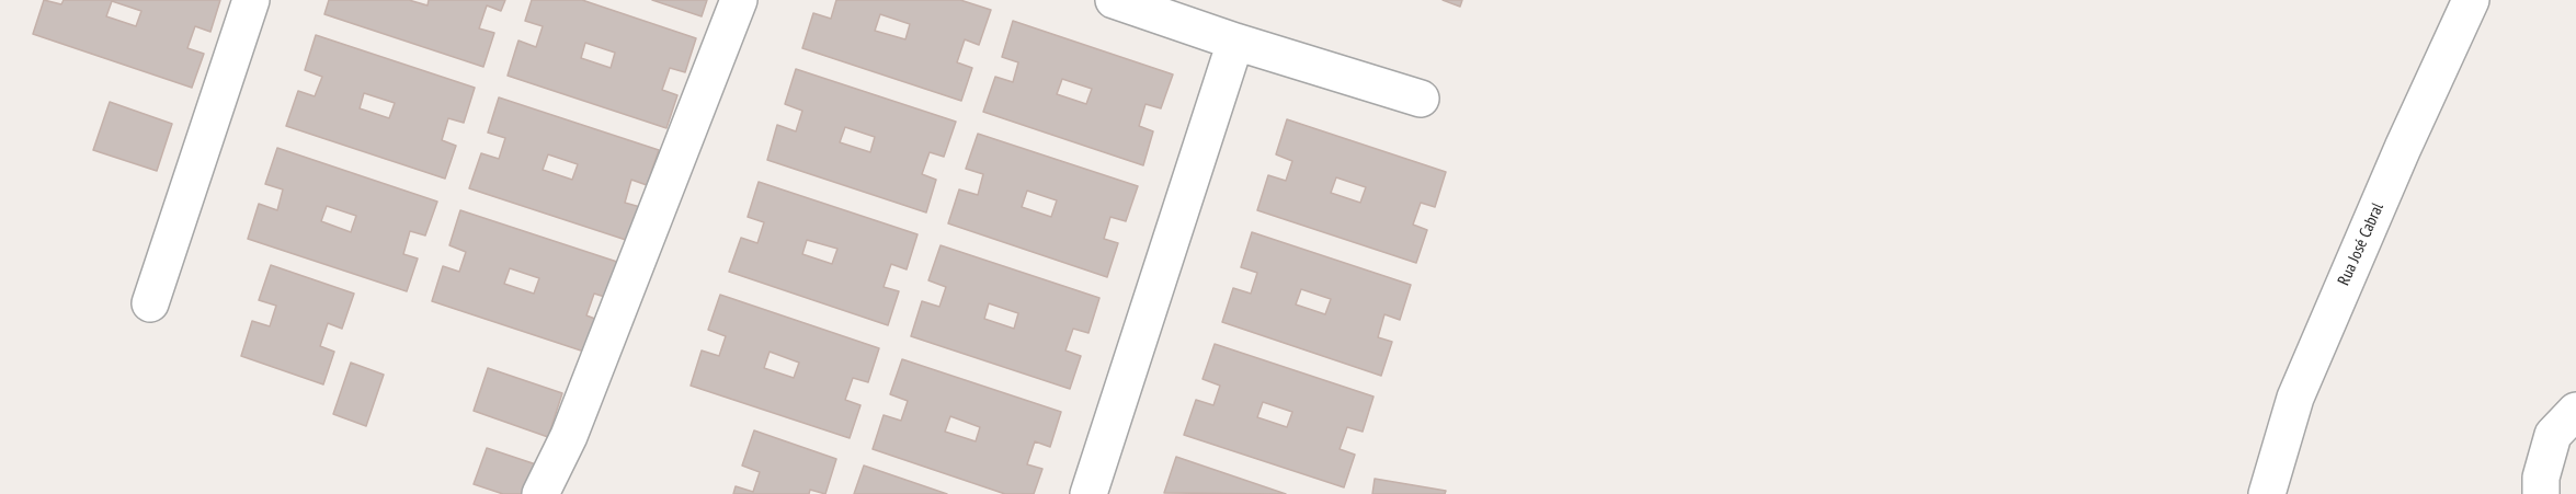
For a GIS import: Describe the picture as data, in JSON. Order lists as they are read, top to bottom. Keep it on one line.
{"streets":{"street":["Rua José Cabral"]}}
